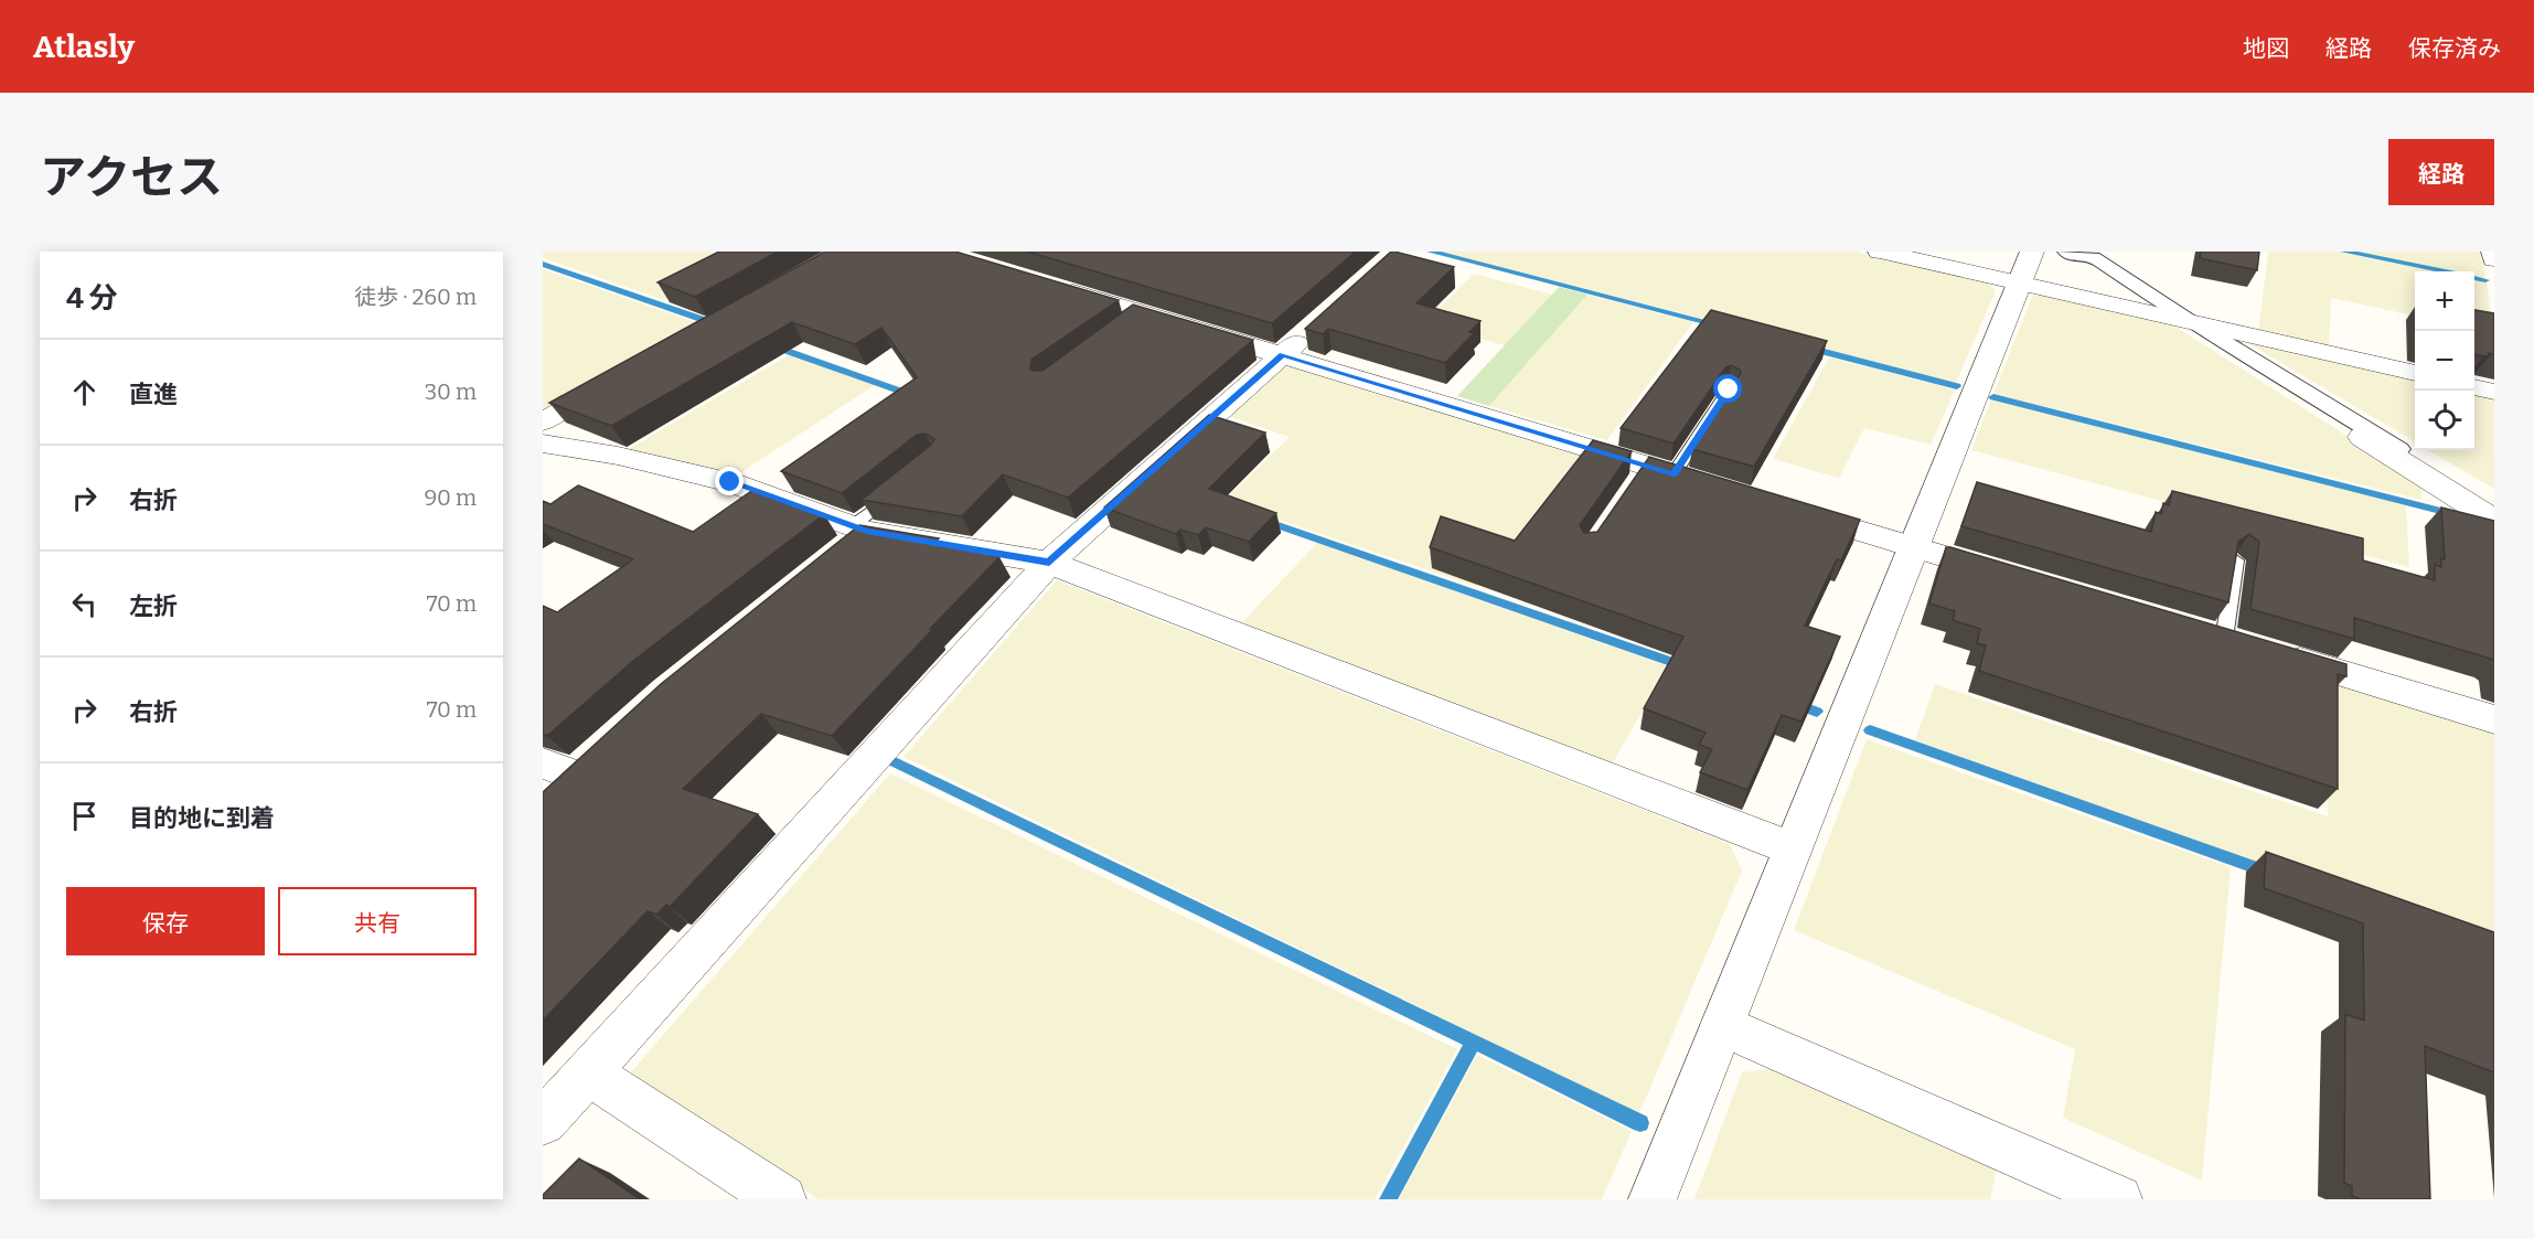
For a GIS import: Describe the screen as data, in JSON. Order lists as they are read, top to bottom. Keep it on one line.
{"page":{"header":"Atlasly","nav":["地図","経路","保存済み"],"title":"アクセス","buttons":["経路",["保存","共有"]],"heading":["4 分","徒歩 · 260 m"],"map_buttons":["+","−"],"list":[["直進","30 m"],["右折","90 m"],["左折","70 m"],["右折","70 m"],"目的地に到着"]}}
